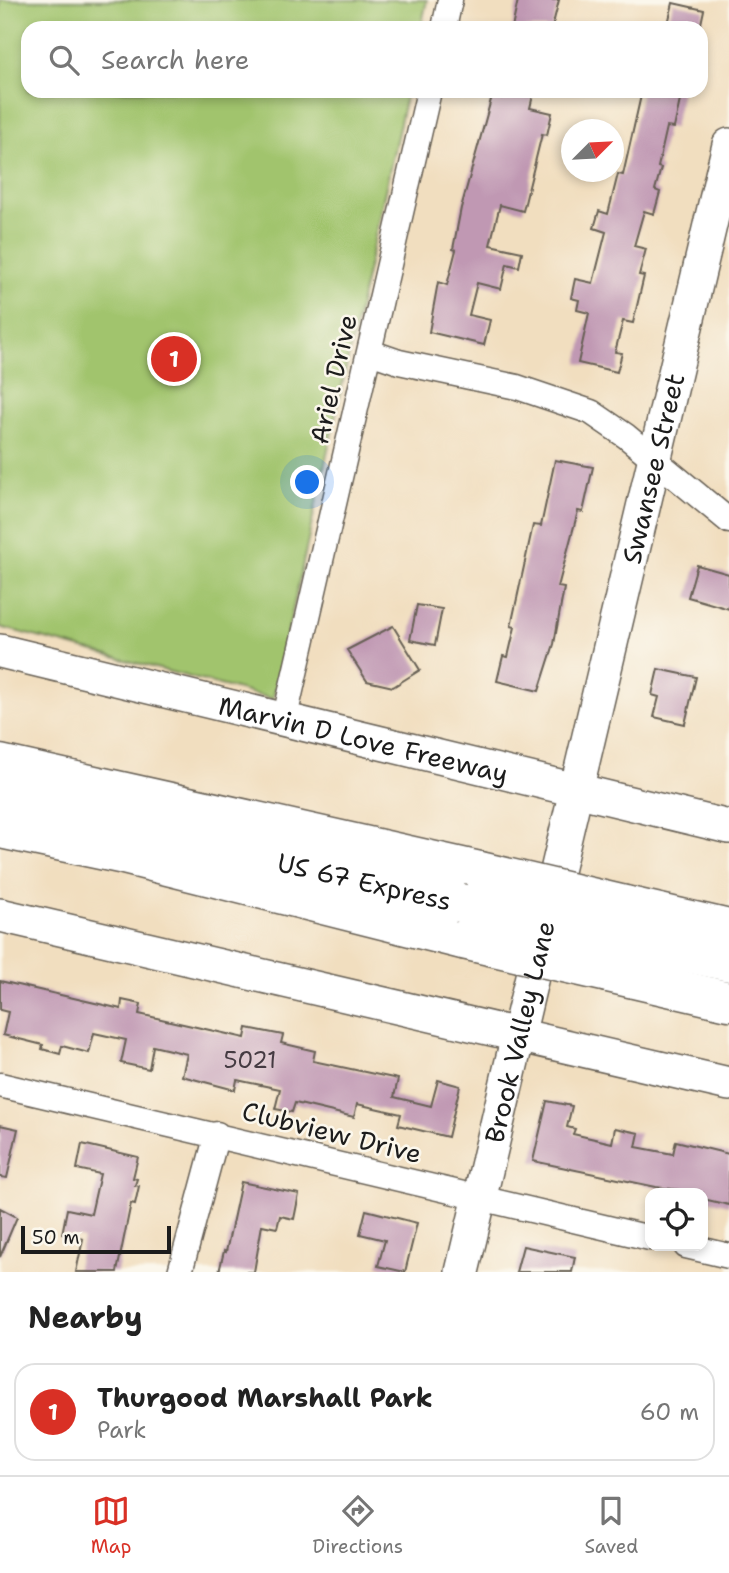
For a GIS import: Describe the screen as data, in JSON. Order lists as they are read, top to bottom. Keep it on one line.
{"streets":{"highway":["US 67 Express"],"main road":["Swansee Street","Marvin D Love Freeway","Brook Valley Lane"],"street":["Ariel Drive","Clubview Drive"]},"crossings":[["Ariel Drive","Marvin D Love Freeway"],["Swansee Street","Marvin D Love Freeway"],["Swansee Street","Brook Valley Lane"],["Marvin D Love Freeway","Brook Valley Lane"],["Brook Valley Lane","Clubview Drive"]],"house_numbers":["5021"],"scale_bar":"50 m","north":"top right","page":{"search":"Search here","pins":"1","scale":"50 m","heading":"Nearby","list":[{"mark":"1","name":"Thurgood Marshall Park","note":"Park","value":"60 m"}],"nav":["Map","Directions","Saved"]}}
